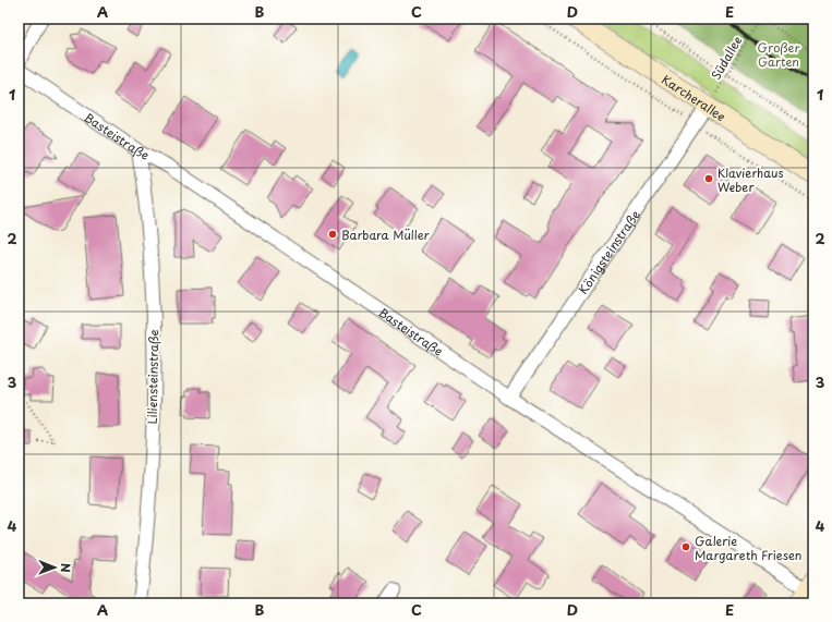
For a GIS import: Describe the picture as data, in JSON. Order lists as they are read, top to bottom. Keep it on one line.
{"streets":{"main road":["Karcherallee"],"street":["Basteistraße","Königsteinstraße","Liliensteinstraße"],"path":["Südallee"]},"crossings":[["Südallee","Karcherallee"],["Südallee","Königsteinstraße"],["Karcherallee","Königsteinstraße"],["Basteistraße","Königsteinstraße"],["Basteistraße","Liliensteinstraße"]],"parks":["Großer Garten"],"places":["Klavierhaus Weber","Barbara Müller","Galerie Margareth Friesen"],"north":"right","grid":{"columns":["A","B","C","D","E"],"rows":["1","2","3","4"]}}
